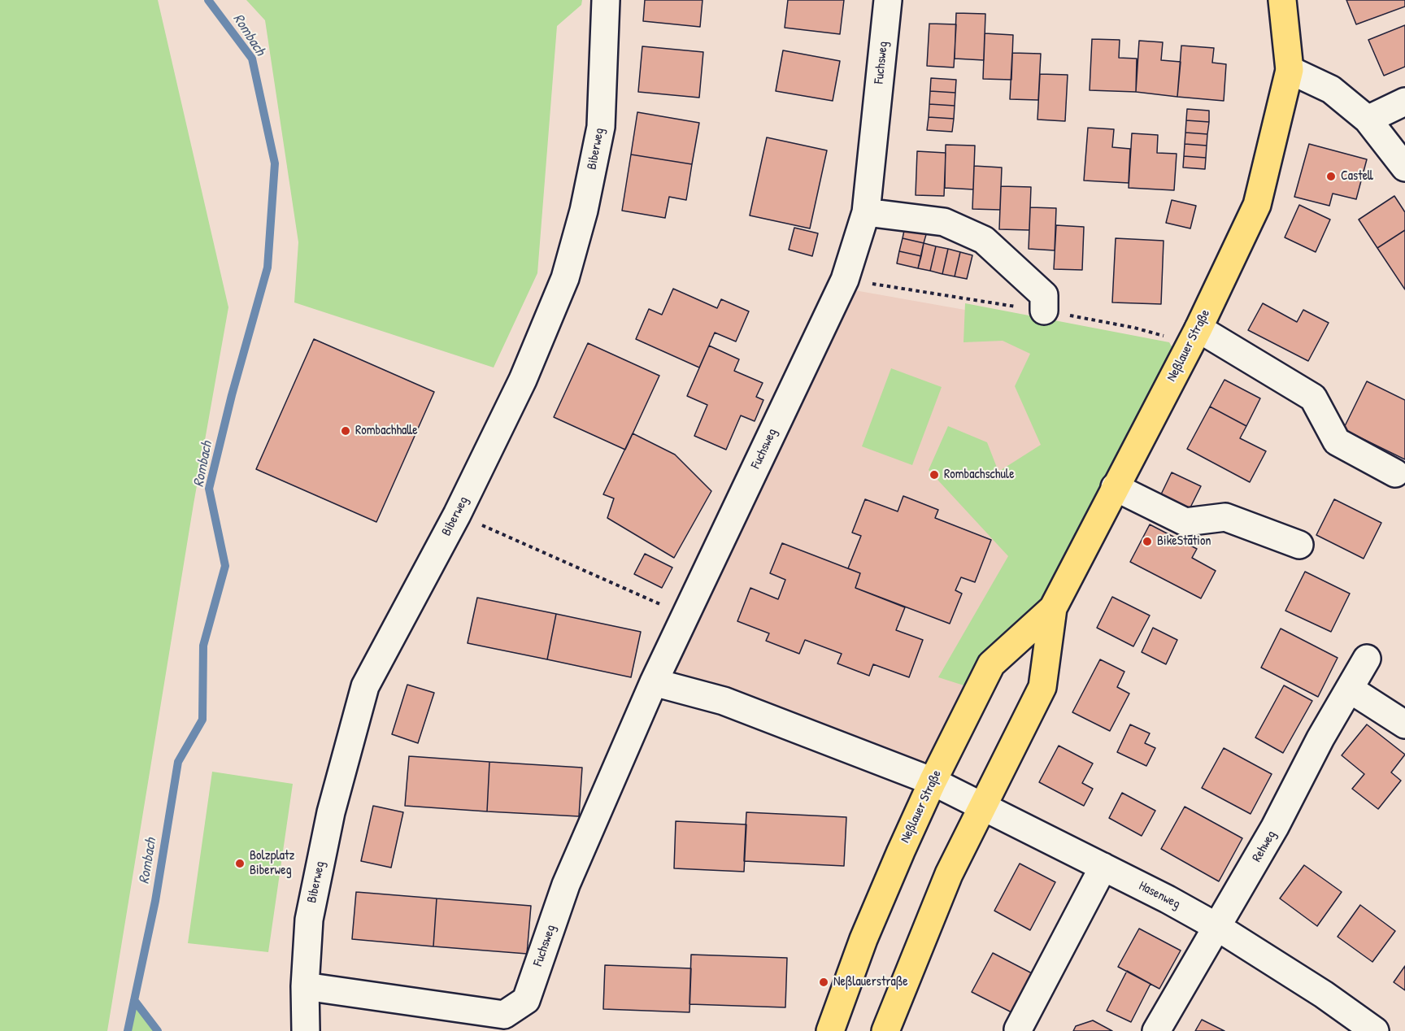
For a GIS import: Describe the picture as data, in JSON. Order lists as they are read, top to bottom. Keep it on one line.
{"streets":{"main road":["Neßlauer Straße"],"street":["Fuchsweg","Biberweg","Rehweg","Hasenweg"]},"crossings":[["Fuchsweg","Biberweg"],["Neßlauer Straße","Hasenweg"],["Rehweg","Hasenweg"]],"water":["Rombach"],"places":["Castell","Rombachhalle","Rombachschule","BikeStation","Bolzplatz Biberweg","Neßlauerstraße"]}
